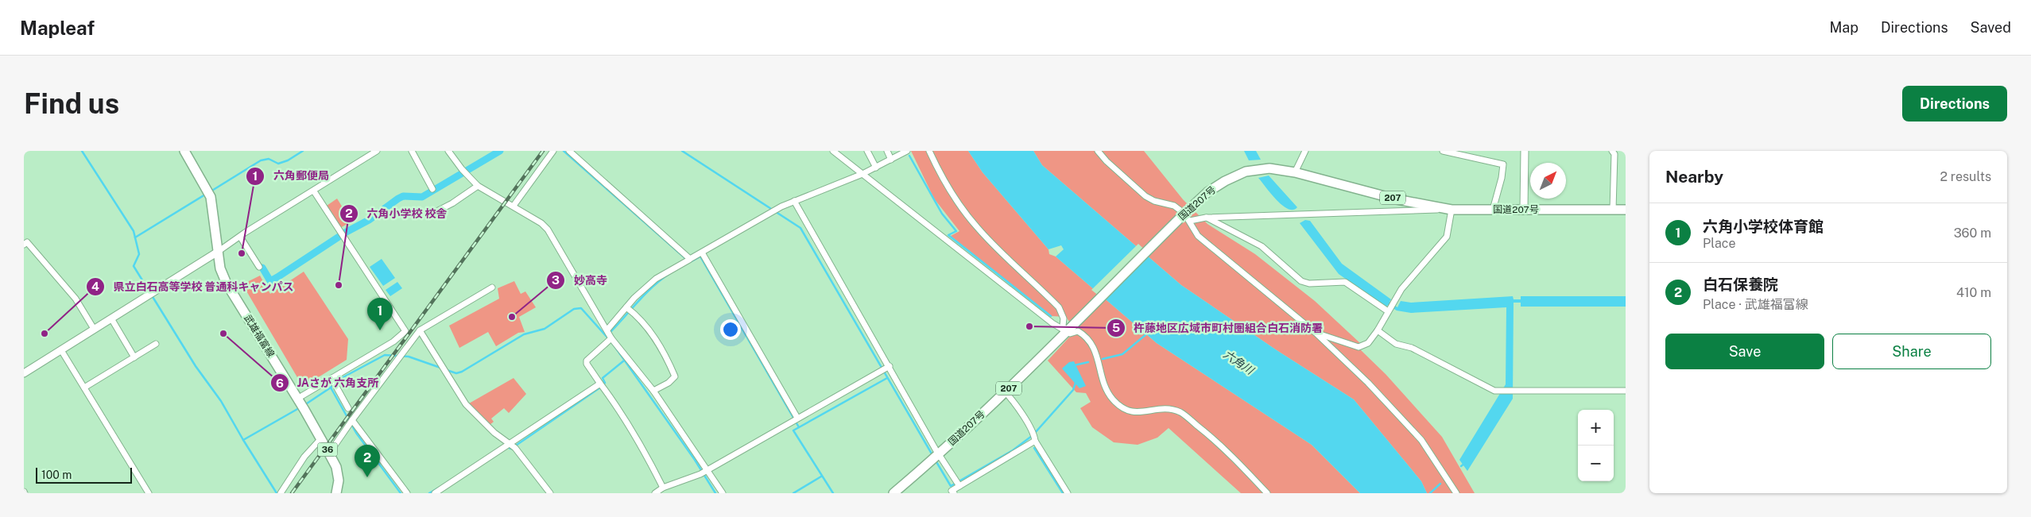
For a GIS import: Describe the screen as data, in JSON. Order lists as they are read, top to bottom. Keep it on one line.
{"streets":{"main road":["207","国道207号","武雄福富線","36"]},"water":["六角川"],"places":["六角郵便局","六角小学校 校舎","妙高寺","杵藤地区広域市町村圏組合白石消防署","県立白石高等学校 普通科キャンパス","JAさが 六角支所"],"scale_bar":"100 m","north":"top right","page":{"header":"Mapleaf","nav":["Map","Directions","Saved"],"buttons":["Directions",["Save","Share"]],"title":"Find us","heading":["Nearby","2 results"],"list":[{"mark":"1","name":"六角小学校体育館","note":"Place","value":"360 m"},{"mark":"2","name":"白石保養院","note":"Place · 武雄福富線","value":"410 m"}],"pins":["1","2"],"map_buttons":["+","−"],"scale":"100 m"}}
